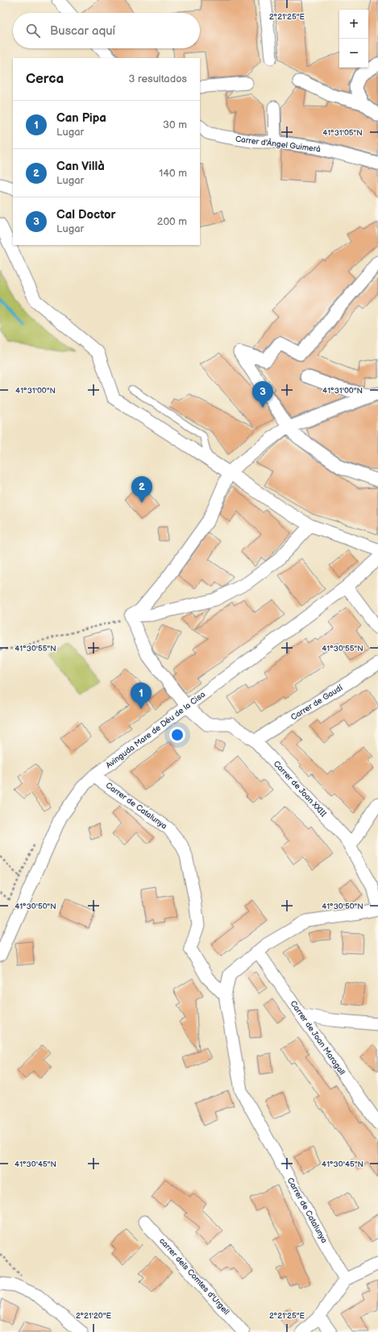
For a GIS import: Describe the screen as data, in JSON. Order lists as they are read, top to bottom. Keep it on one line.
{"streets":{"street":["Carrer d'Àngel Guimerà","Carrer de Gaudí","Avinguda Mare de Déu de la Cisa","Carrer de Joan XXIII","Carrer de Catalunya","Carrer de Joan Maragall","carrer dels Comtes d'Urgell"]},"crossings":[["Carrer de Gaudí","Carrer de Joan XXIII"],["Avinguda Mare de Déu de la Cisa","Carrer de Joan XXIII"],["Avinguda Mare de Déu de la Cisa","Carrer de Catalunya"],["Carrer de Catalunya","Carrer de Joan Maragall"]],"page":{"map_buttons":["+","−"],"search":"Buscar aquí","heading":["Cerca","3 resultados"],"list":[{"mark":"1","name":"Can Pipa","note":"Lugar","value":"30 m"},{"mark":"2","name":"Can Villà","note":"Lugar","value":"140 m"},{"mark":"3","name":"Cal Doctor","note":"Lugar","value":"200 m"}],"pins":["3","2","1"]},"coordinates":["2°21'25\"E","41°31'05\"N","41°31'00\"N","41°30'55\"N","41°30'50\"N","41°30'45\"N","2°21'20\"E"]}
